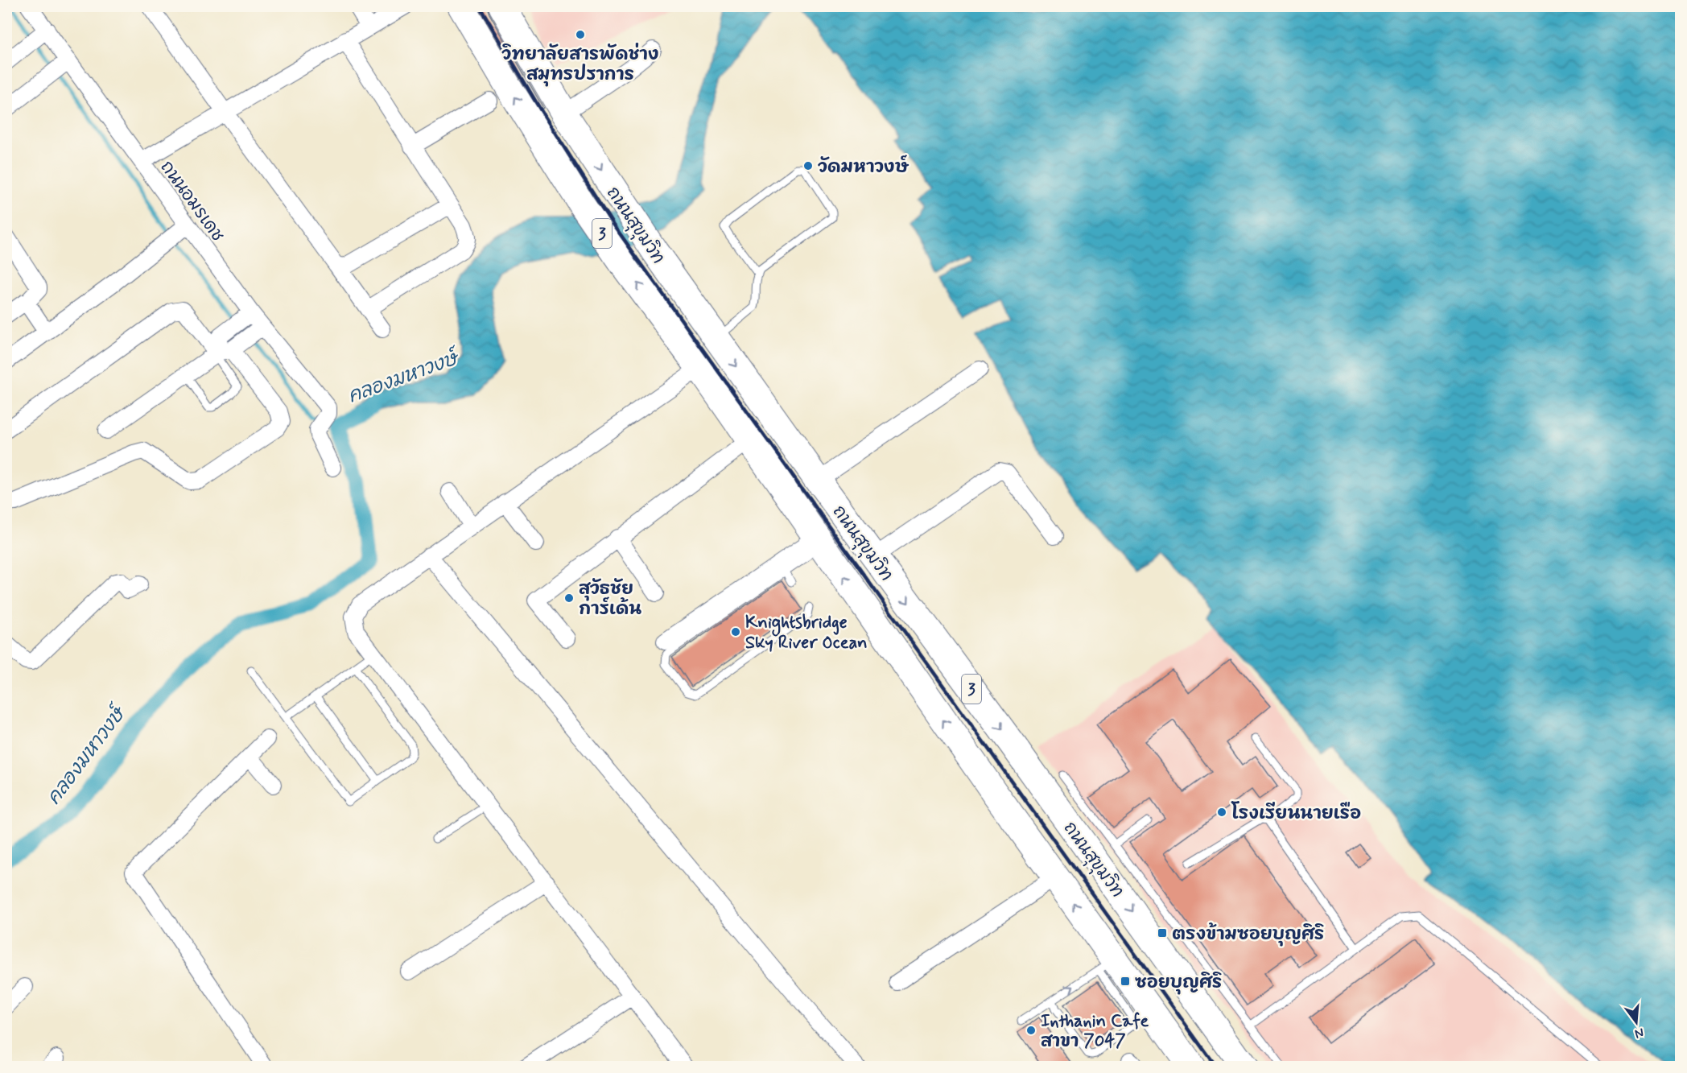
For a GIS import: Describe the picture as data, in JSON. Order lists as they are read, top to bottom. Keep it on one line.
{"streets":{"highway":["ถนนสุขุมวิท","3"],"street":["ถนนอมรเดช"]},"water":["คลองมหาวงษ์"],"places":{"other":["วิทยาลัยสารพัดช่าง สมุทรปราการ","วัดมหาวงษ์","สุวัธชัย การ์เด้น","Knightsbridge Sky River Ocean","โรงเรียนนายเรือ","Inthanin Cafe สาขา 7047"],"transit":["ตรงข้ามซอยบุญศิริ","ซอยบุญศิริ"]},"north":"bottom"}
